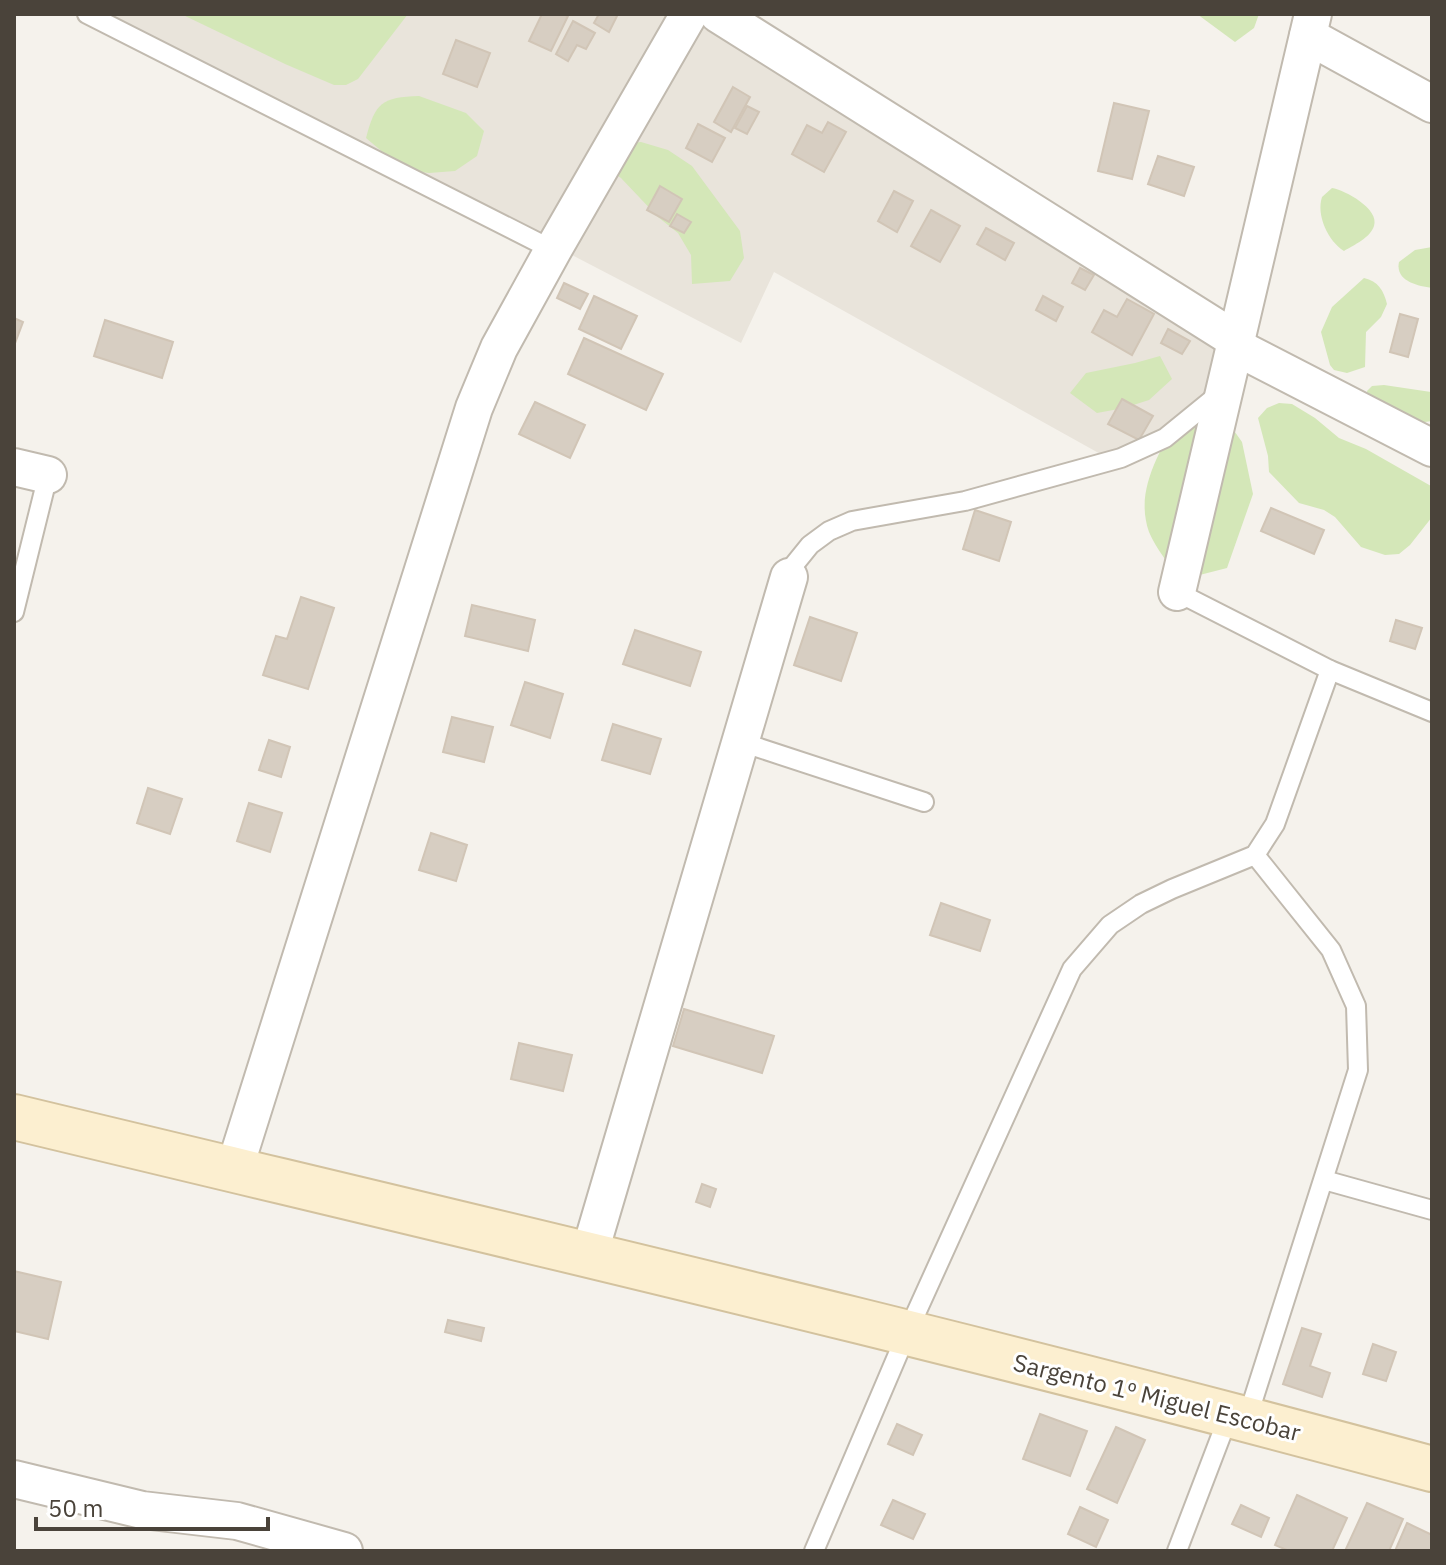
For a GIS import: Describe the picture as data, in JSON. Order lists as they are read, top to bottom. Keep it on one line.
{"streets":{"street":["Sargento 1º Miguel Escobar"]},"scale_bar":"50 m"}
